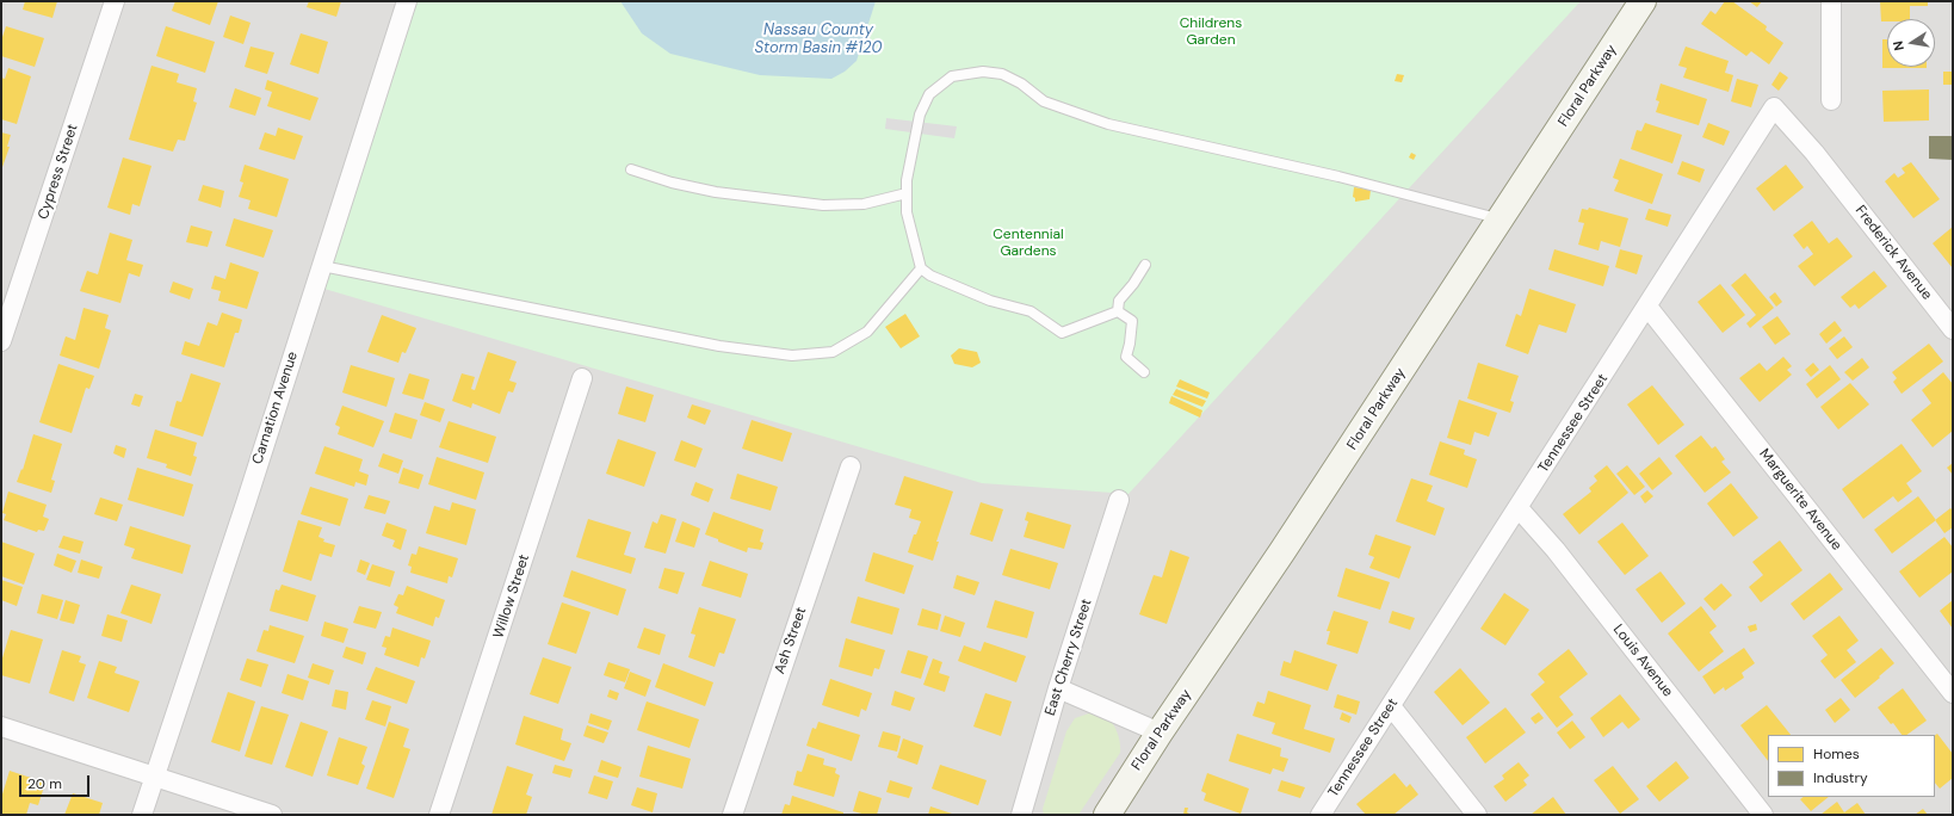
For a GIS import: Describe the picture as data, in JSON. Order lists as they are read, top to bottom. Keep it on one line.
{"streets":{"street":["Floral Parkway","Cypress Street","Frederick Avenue","Carnation Avenue","Tennessee Street","Marguerite Avenue","Willow Street","Ash Street","East Cherry Street","Louis Avenue"]},"crossings":[["Frederick Avenue","Tennessee Street"],["Tennessee Street","Marguerite Avenue"],["Tennessee Street","Louis Avenue"]],"water":["Nassau County Storm Basin #120"],"parks":["Childrens Garden","Centennial Gardens"],"legend":["Homes","Industry"],"scale_bar":"20 m","north":"left"}
